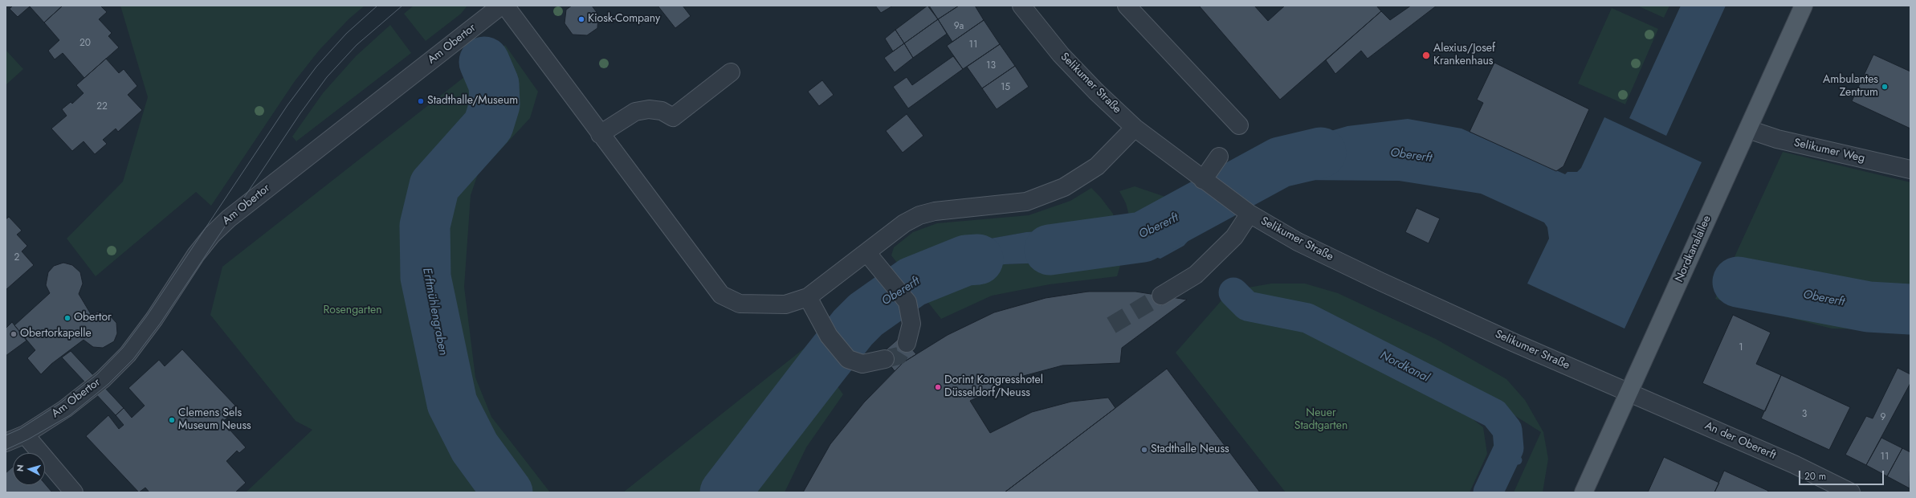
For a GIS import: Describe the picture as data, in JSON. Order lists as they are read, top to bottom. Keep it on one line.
{"streets":{"main road":["Nordkanalallee"],"street":["Am Obertor","Selikumer Straße","Selikumer Weg","An der Obererft"]},"crossings":[["Selikumer Straße","Nordkanalallee"],["Selikumer Straße","An der Obererft"],["Selikumer Weg","Nordkanalallee"],["Nordkanalallee","An der Obererft"]],"water":["Obererft","Erftmühlengraben","Nordkanal"],"parks":["Rosengarten","Neuer Stadtgarten"],"places":["Kiosk-Company","Alexius/Josef Krankenhaus","Ambulantes Zentrum","Stadthalle/Museum","Obertor","Obertorkapelle","Dorint Kongresshotel Düsseldorf/Neuss","Clemens Sels Museum Neuss","Stadthalle Neuss"],"house_numbers":["9a","20","11","13","15","22","2","1","3","9","11"],"scale_bar":"20 m","north":"left"}
